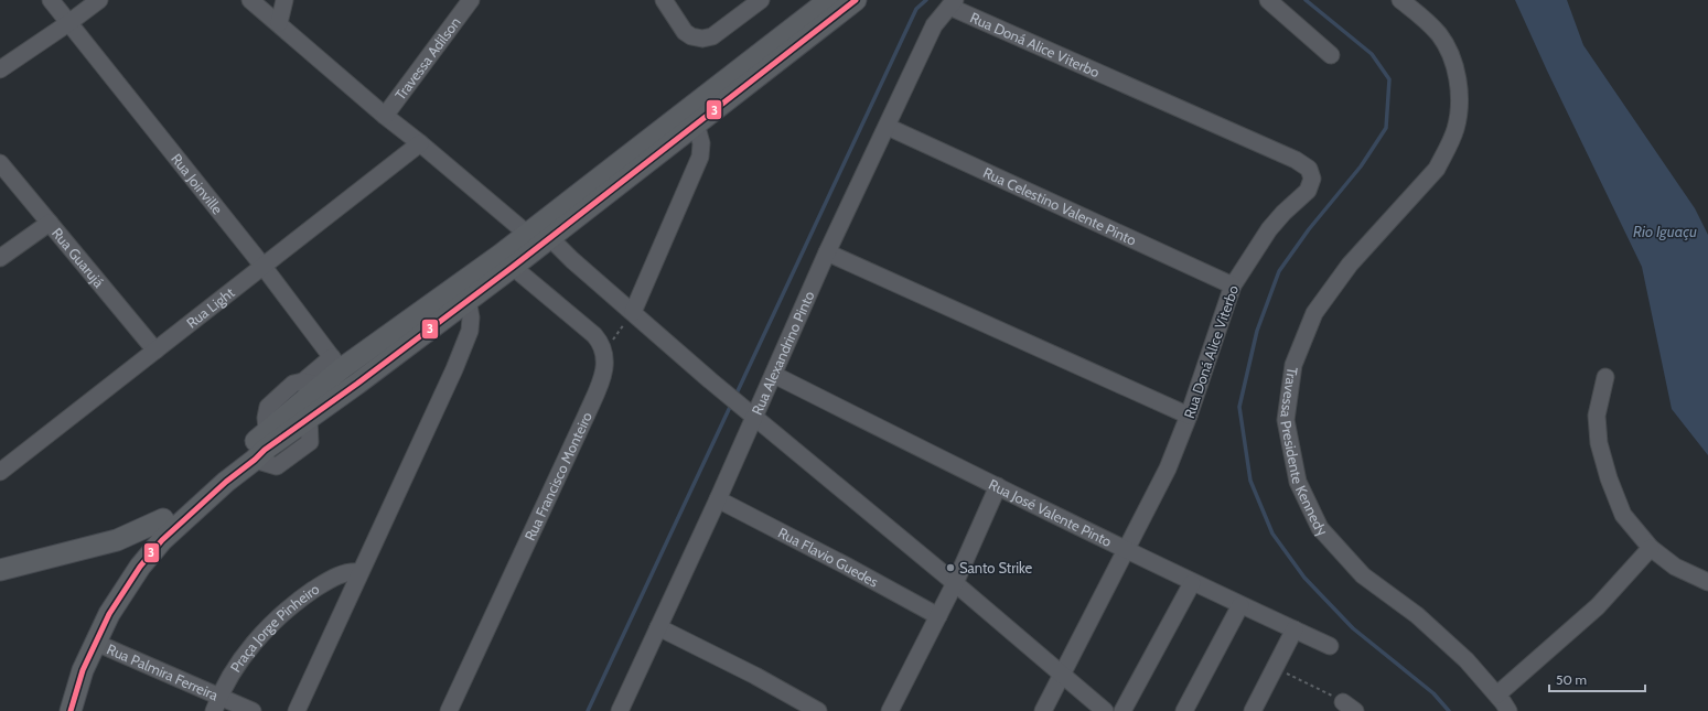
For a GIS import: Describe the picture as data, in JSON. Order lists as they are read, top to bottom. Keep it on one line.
{"streets":{"street":["Rua Doná Alice Viterbo","Travessa Adilson","Rua Joinville","Rua Celestino Valente Pinto","Rua Guarujá","Rua Light","Rua Alexandrino Pinto","Travessa Presidente Kennedy","Rua Francisco Monteiro","Rua José Valente Pinto","Rua Flavio Guedes","Praça Jorge Pinheiro","Rua Palmira Ferreira"]},"crossings":[["Rua Doná Alice Viterbo","Rua Celestino Valente Pinto"],["Rua Doná Alice Viterbo","Rua Alexandrino Pinto"],["Rua Doná Alice Viterbo","Rua José Valente Pinto"],["Rua Joinville","Rua Light"],["Rua Celestino Valente Pinto","Rua Alexandrino Pinto"],["Rua Guarujá","Rua Light"],["Rua Alexandrino Pinto","Rua José Valente Pinto"],["Rua Alexandrino Pinto","Rua Flavio Guedes"],["Praça Jorge Pinheiro","Rua Palmira Ferreira"]],"water":["Rio Iguaçu"],"places":["Santo Strike"],"lines":["transit line 3"],"scale_bar":"50 m"}
